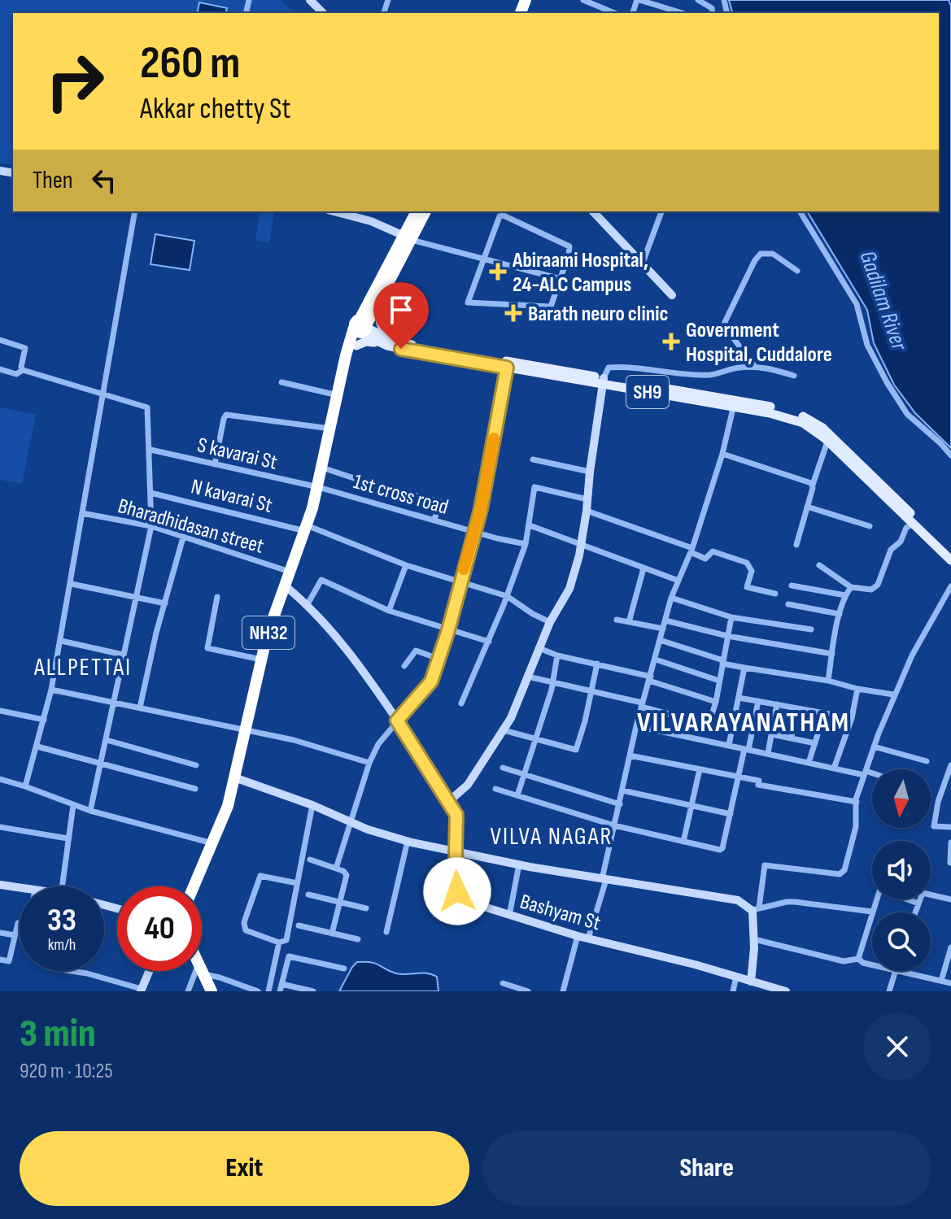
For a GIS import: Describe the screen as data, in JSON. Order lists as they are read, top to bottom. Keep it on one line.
{"streets":{"highway":["NH32"],"main road":["SH9"],"street":["S kavarai St","1st cross road","N kavarai St","Bharadhidasan street","Bashyam St"]},"crossings":[["SH9","NH32"],["S kavarai St","1st cross road"],["S kavarai St","NH32"],["1st cross road","NH32"],["N kavarai St","NH32"],["Bharadhidasan street","NH32"],["NH32","Bashyam St"]],"districts":["ALLPETTAI","VILVARAYANATHAM","VILVA NAGAR"],"water":["Gadilam River"],"places":{"health":["Abiraami Hospital, 24-ALC Campus","Barath neuro clinic","Government Hospital, Cuddalore"]},"north":"bottom","page":{"turn":["260 m","Akkar chetty St"],"then":"Then","speed":"33 km/h","limit":"40","heading":["3 min","920 m · 10:25"],"buttons":["Exit","Share"]}}
